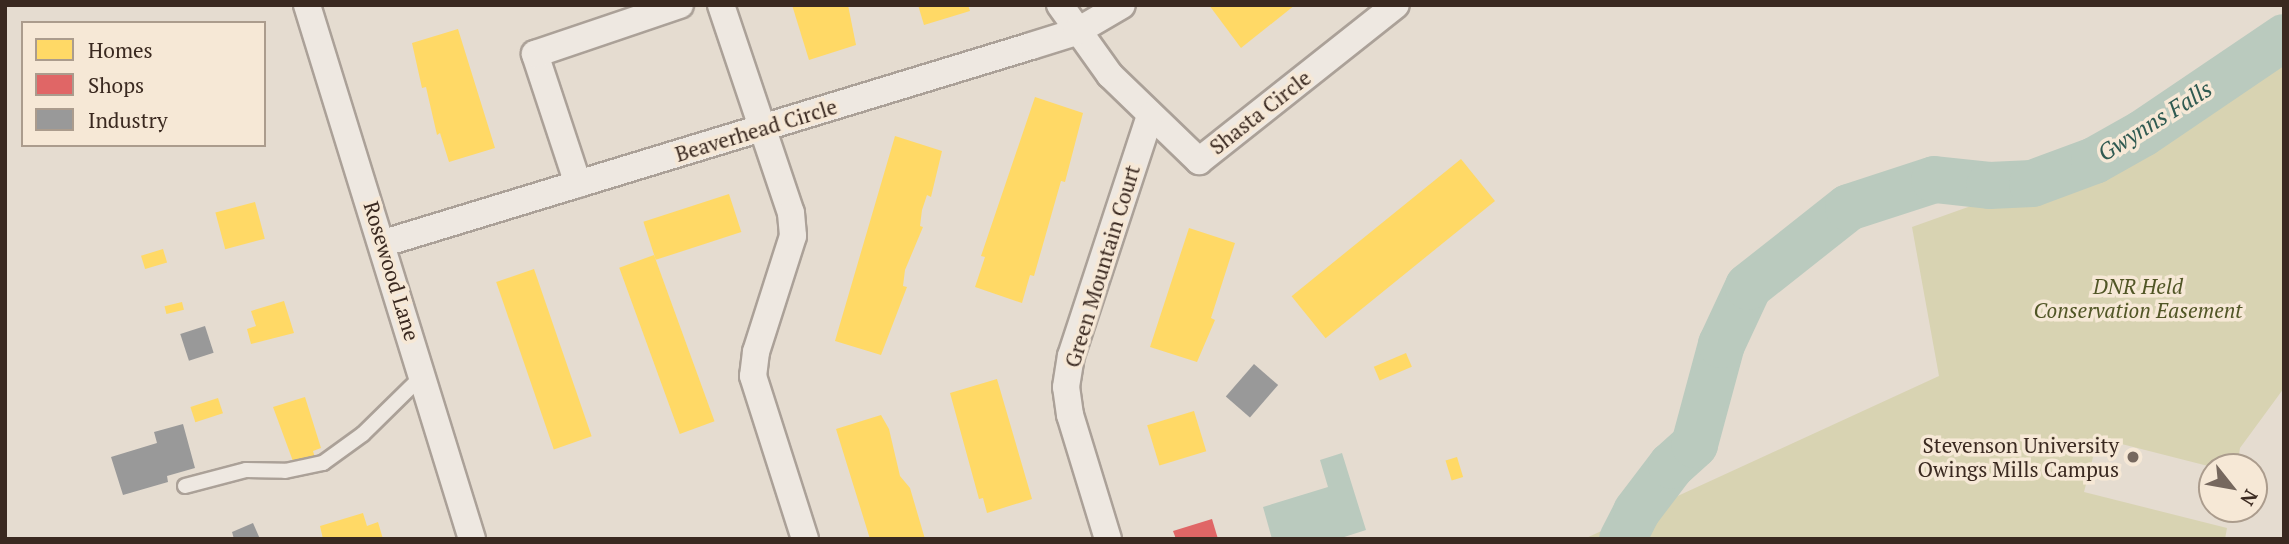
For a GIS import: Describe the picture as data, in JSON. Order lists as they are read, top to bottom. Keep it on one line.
{"streets":{"street":["Shasta Circle","Beaverhead Circle","Green Mountain Court","Rosewood Lane"]},"crossings":[["Shasta Circle","Beaverhead Circle"],["Shasta Circle","Green Mountain Court"],["Beaverhead Circle","Rosewood Lane"]],"water":["Gwynns Falls"],"parks":["DNR Held Conservation Easement"],"places":["Stevenson University Owings Mills Campus"],"legend":["Homes","Shops","Industry"],"north":"bottom right"}
